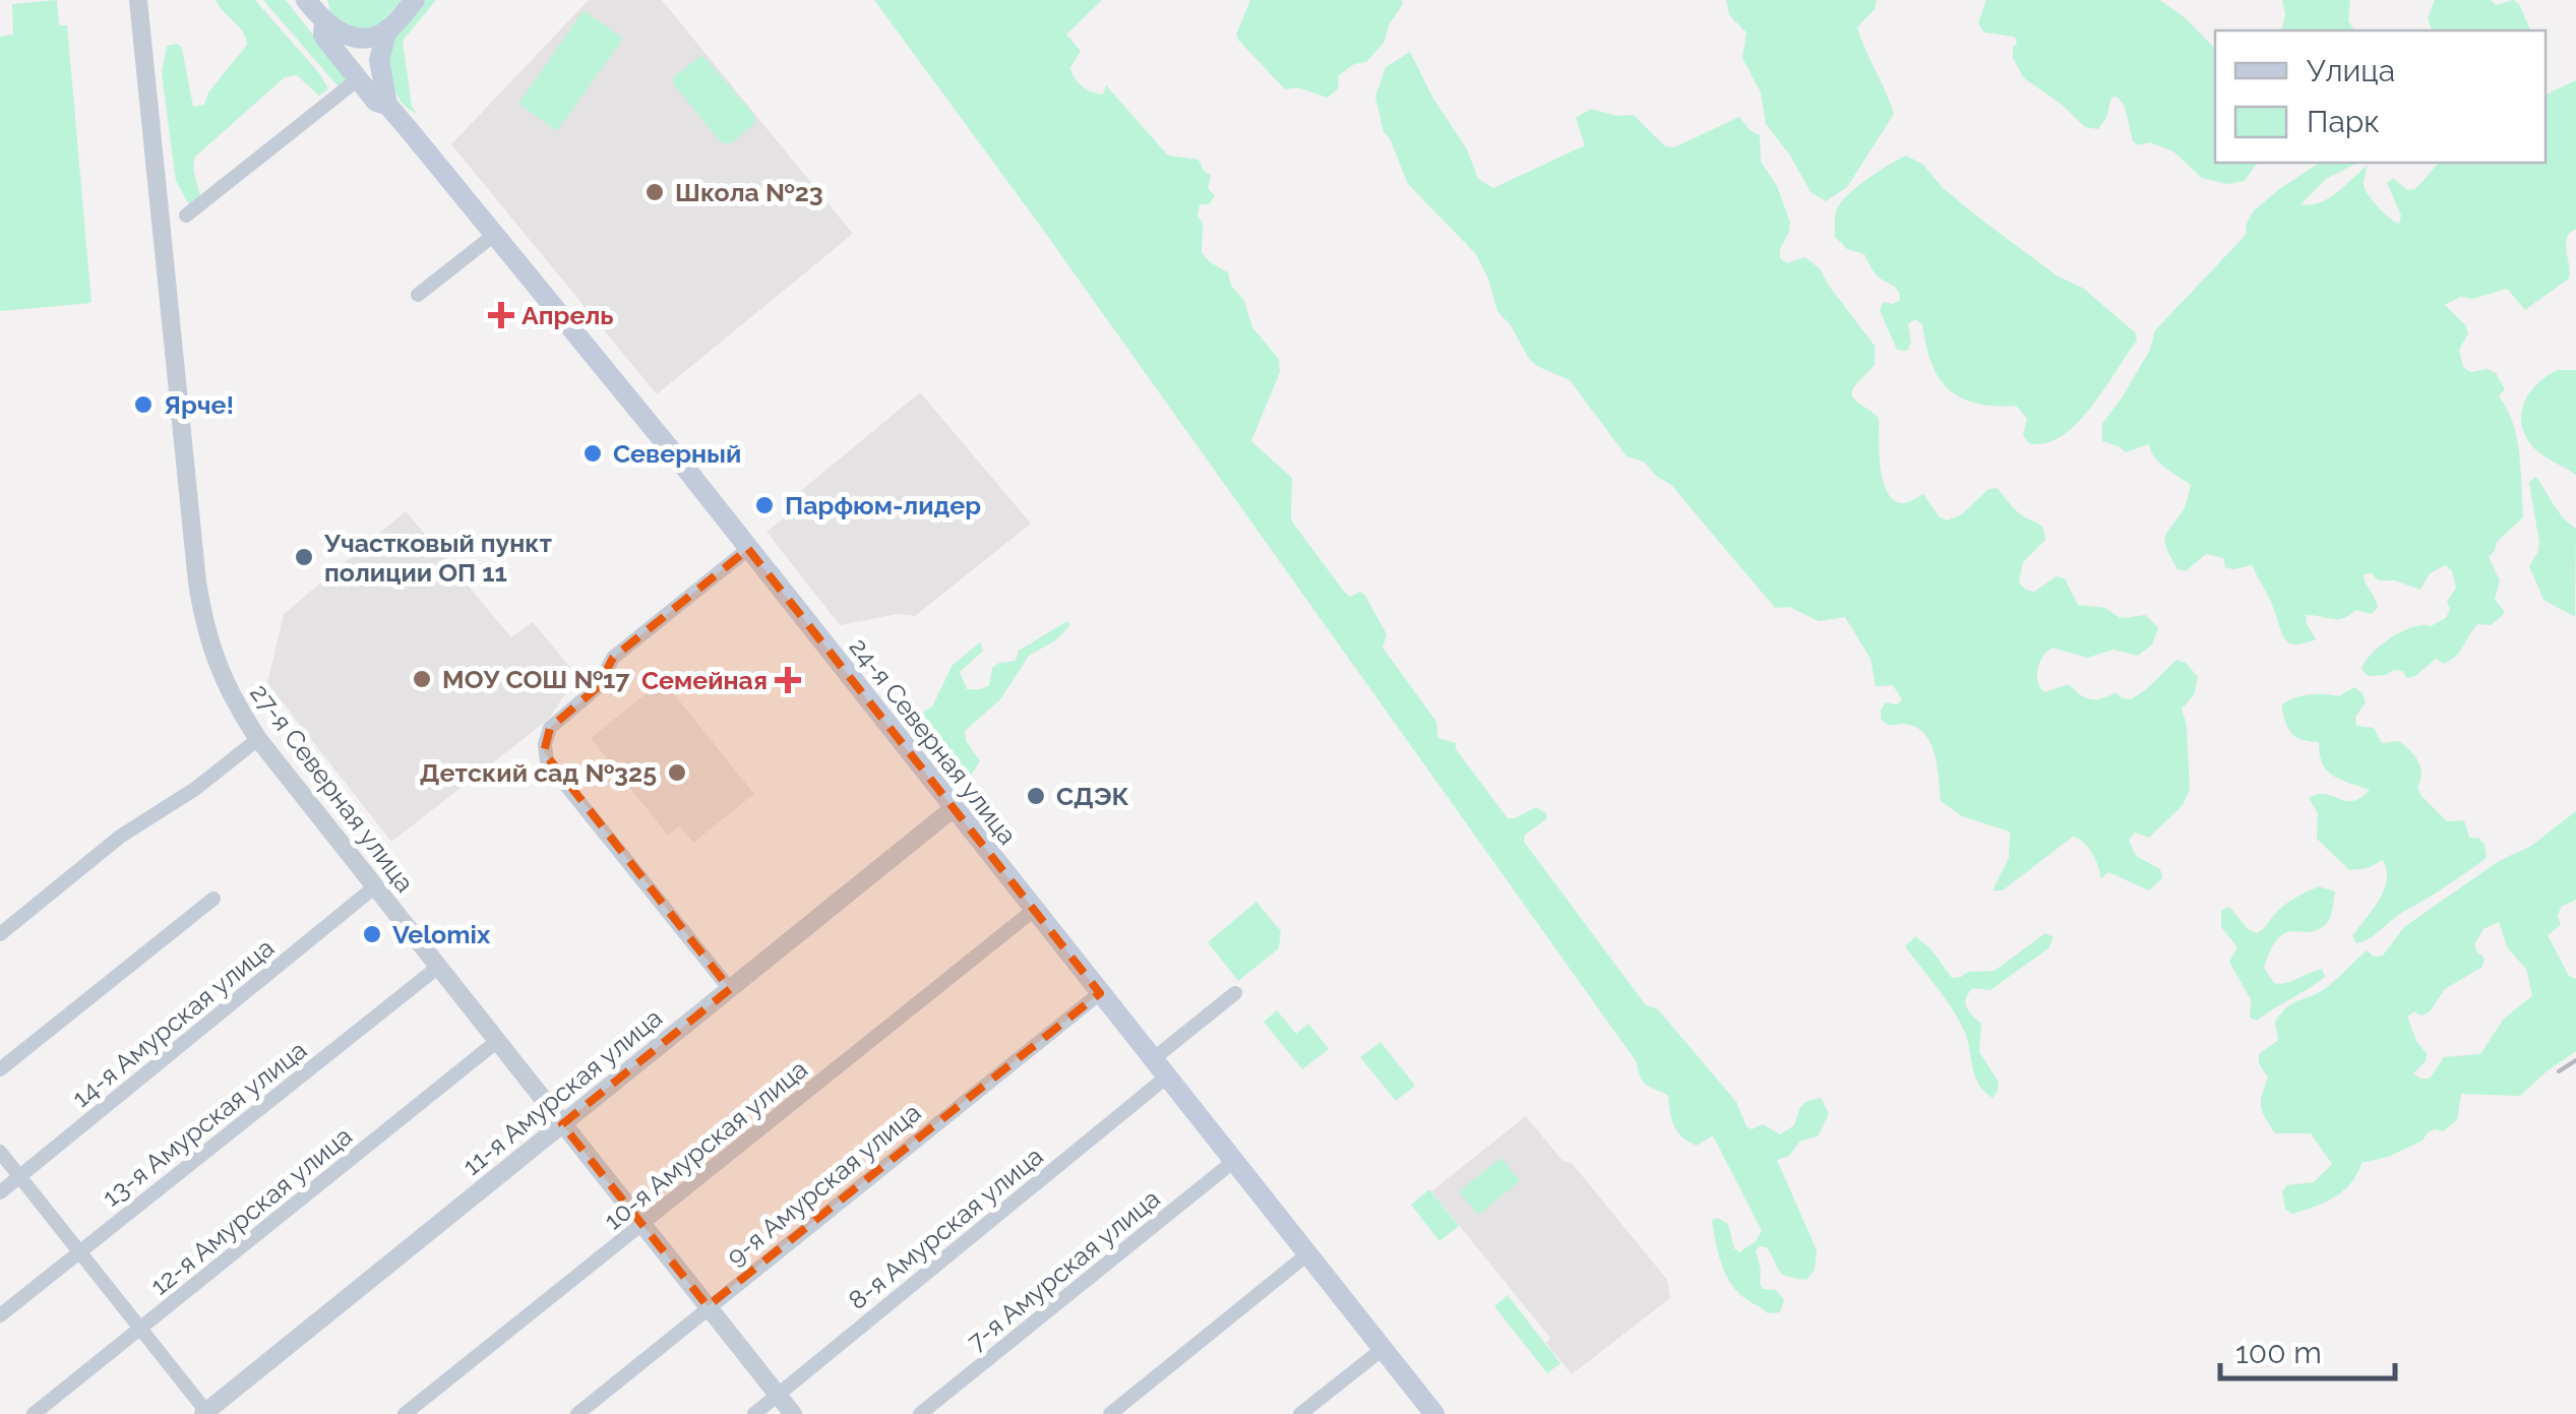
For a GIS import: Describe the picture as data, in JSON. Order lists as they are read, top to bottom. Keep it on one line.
{"streets":{"main road":["24-я Северная улица"],"street":["27-я Северная улица","14-я Амурская улица","11-я Амурская улица","13-я Амурская улица","10-я Амурская улица","9-я Амурская улица","12-я Амурская улица","8-я Амурская улица","7-я Амурская улица"]},"crossings":[["24-я Северная улица","11-я Амурская улица"],["24-я Северная улица","10-я Амурская улица"],["24-я Северная улица","9-я Амурская улица"],["24-я Северная улица","8-я Амурская улица"],["24-я Северная улица","7-я Амурская улица"],["27-я Северная улица","14-я Амурская улица"],["27-я Северная улица","11-я Амурская улица"],["27-я Северная улица","13-я Амурская улица"],["27-я Северная улица","10-я Амурская улица"],["27-я Северная улица","9-я Амурская улица"],["27-я Северная улица","12-я Амурская улица"],["27-я Северная улица","8-я Амурская улица"]],"places":{"other":["Школа №23","Ярче!","Северный","Парфюм-лидер","Участковый пункт полиции ОП 11","МОУ СОШ №17","Детский сад №325","СДЭК","Velomix"],"health":["Апрель","Семейная"]},"legend":["Улица","Парк"],"scale_bar":"100 m"}
